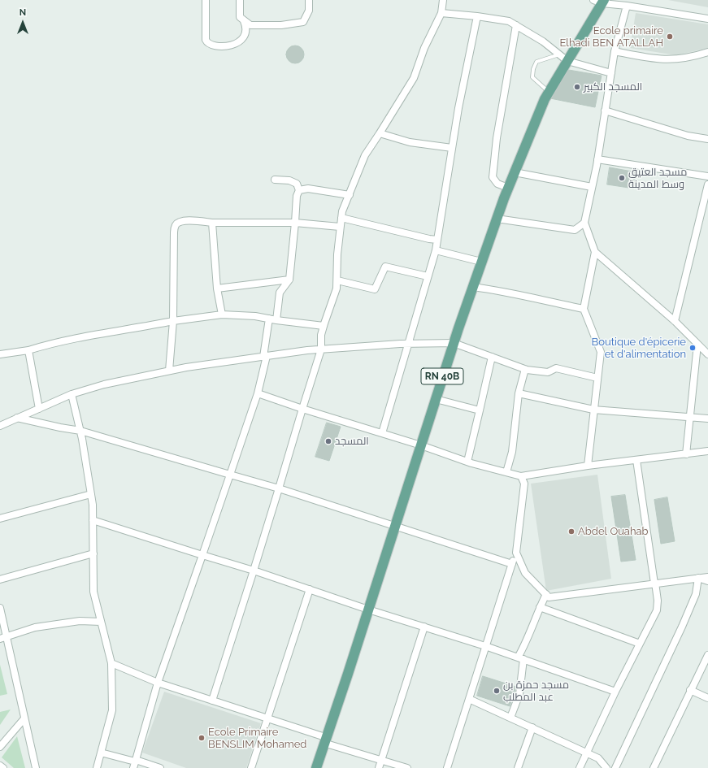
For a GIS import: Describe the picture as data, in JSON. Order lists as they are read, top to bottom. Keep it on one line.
{"streets":{"main road":["RN 40B"]},"places":["Ecole primaire Elhadi BEN ATALLAH","المسجد الكبير","مسجد العتيق وسط المدينة","Boutique d'épicerie et d'alimentation","المسجد","Abdel Ouahab","مسجد حمزة بن عبد المطلب","Ecole Primaire BENSLIM Mohamed"],"north":"top"}
